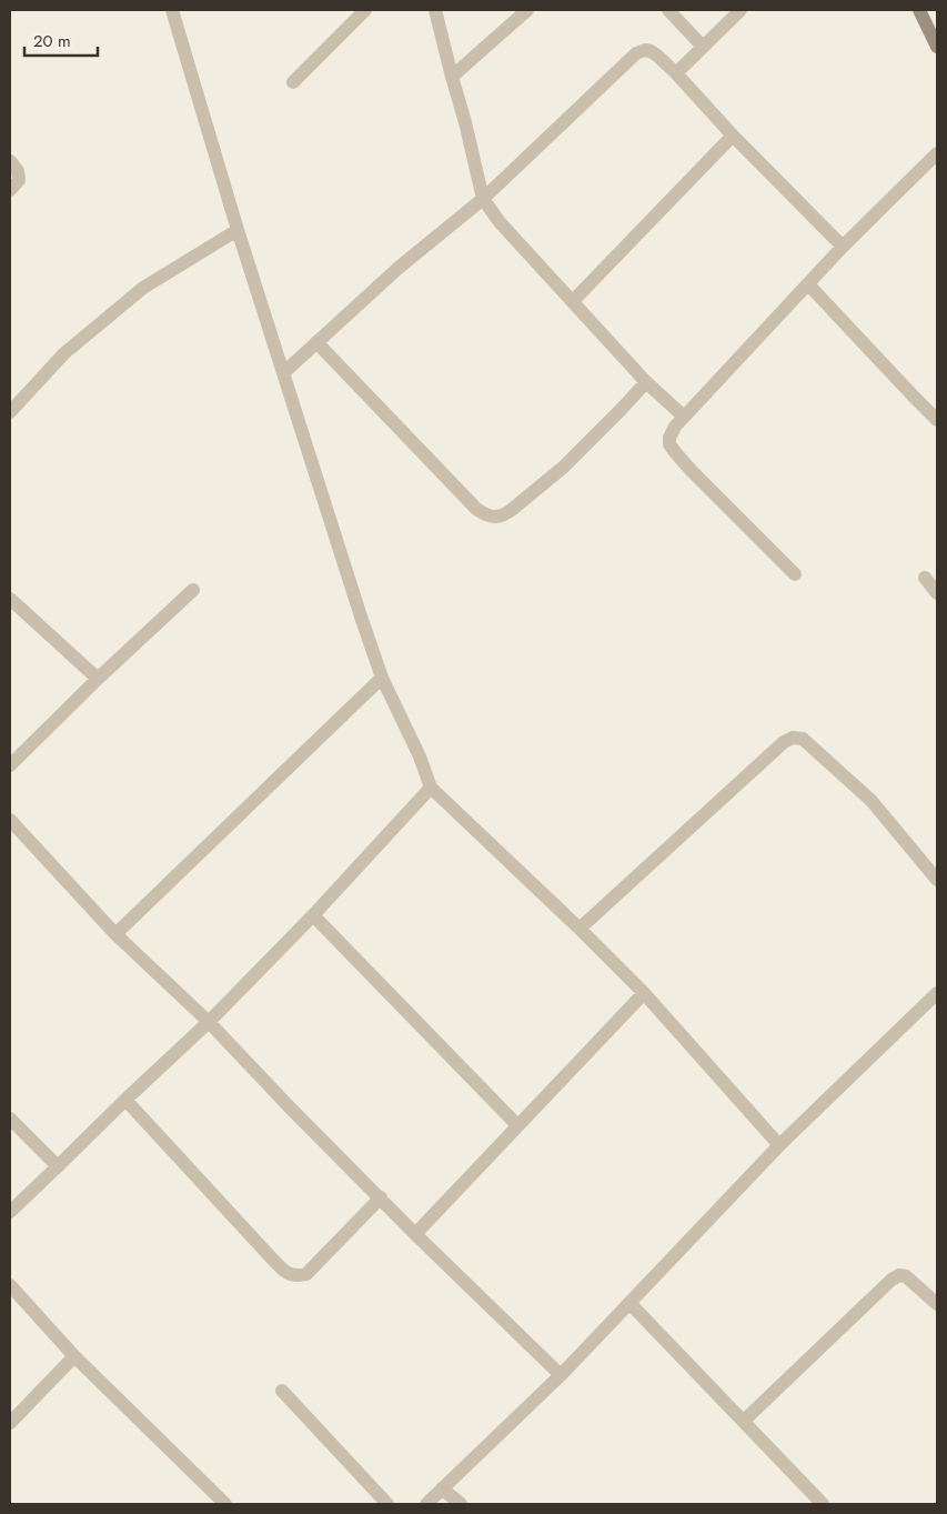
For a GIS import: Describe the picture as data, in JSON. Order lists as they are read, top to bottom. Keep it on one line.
{"scale_bar":"20 m"}
